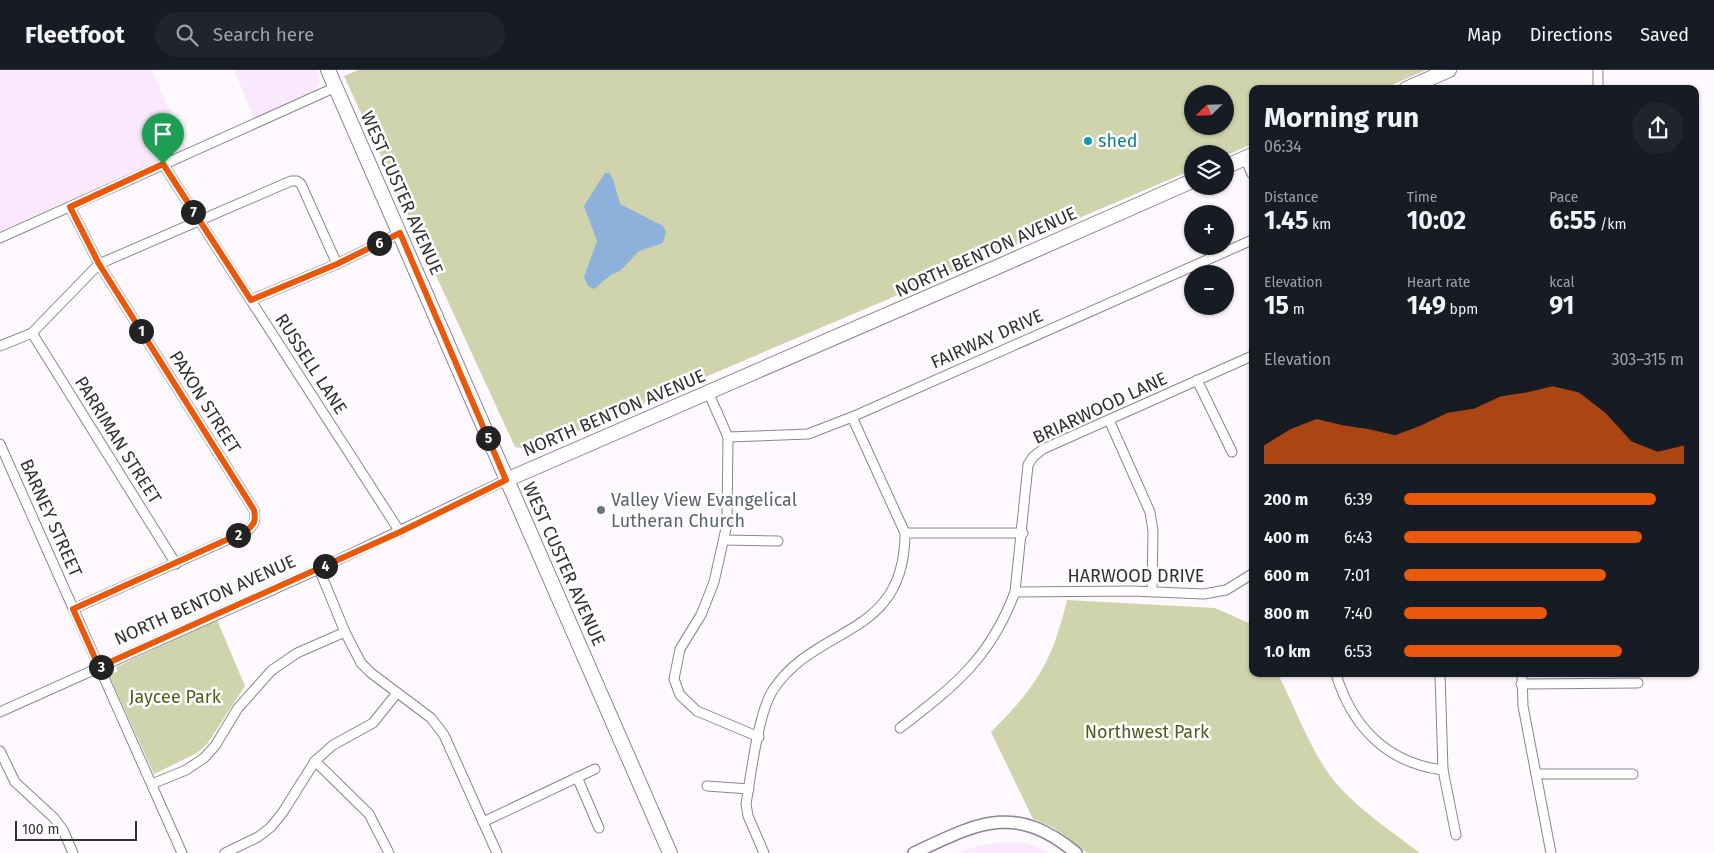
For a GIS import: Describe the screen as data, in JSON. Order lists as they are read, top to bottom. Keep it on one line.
{"streets":{"main road":["WEST CUSTER AVENUE","NORTH BENTON AVENUE"],"street":["FAIRWAY DRIVE","RUSSELL LANE","PAXON STREET","BRIARWOOD LANE","PARRIMAN STREET","BARNEY STREET","HARWOOD DRIVE"]},"crossings":[["WEST CUSTER AVENUE","NORTH BENTON AVENUE"],["NORTH BENTON AVENUE","RUSSELL LANE"],["NORTH BENTON AVENUE","BARNEY STREET"],["PAXON STREET","PARRIMAN STREET"],["BRIARWOOD LANE","HARWOOD DRIVE"]],"parks":["Jaycee Park","Northwest Park"],"places":["shed","Valley View Evangelical Lutheran Church"],"scale_bar":"100 m","north":"bottom left","page":{"header":"Fleetfoot","search":"Search here","nav":["Map","Directions","Saved"],"map_buttons":["+","−"],"heading":["Morning run","06:34"],"stats":[["Distance","1.45 km"],["Time","10:02"],["Pace","6:55 /km"],["Elevation","15 m"],["Heart rate","149 bpm"],["kcal","91"]],"pins":["7","6","1","5","2","4","3"],"chart":["Elevation","303–315 m"],"list":[{"name":"200 m","note":"6:39"},{"name":"400 m","note":"6:43"},{"name":"600 m","note":"7:01"},{"name":"800 m","note":"7:40"},{"name":"1.0 km","note":"6:53"}],"scale":"100 m"}}
